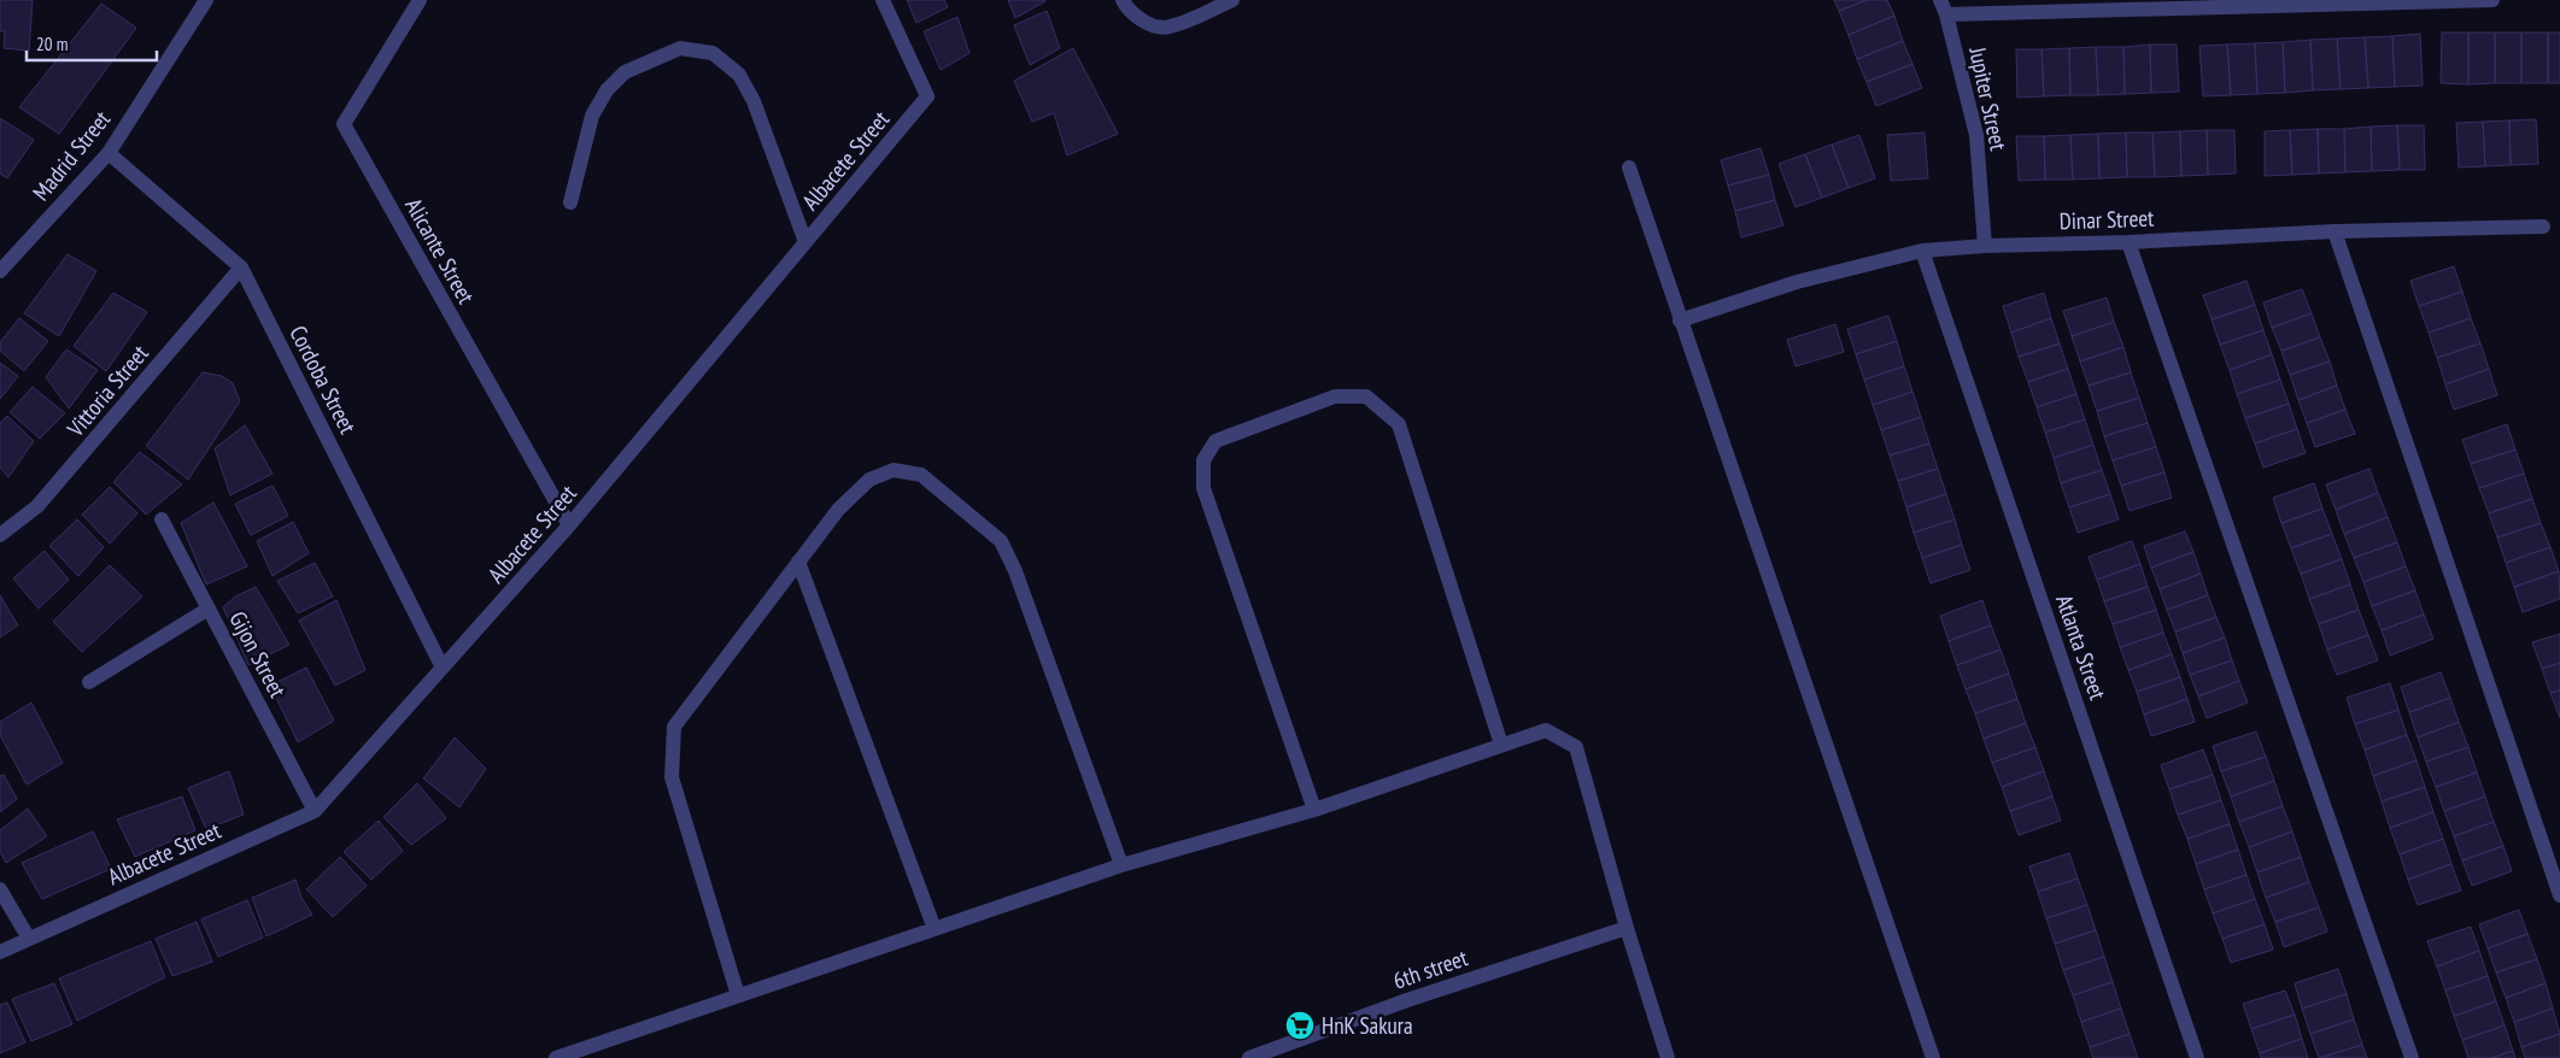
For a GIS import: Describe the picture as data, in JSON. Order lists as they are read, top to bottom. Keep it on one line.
{"streets":{"street":["Jupiter Street","Madrid Street","Albacete Street","Dinar Street","Alicante Street","Cordoba Street","Vittoria Street","Atlanta Street","Gijon Street","6th street"]},"crossings":[["Jupiter Street","Dinar Street"],["Madrid Street","Cordoba Street"],["Albacete Street","Alicante Street"],["Albacete Street","Cordoba Street"],["Albacete Street","Gijon Street"],["Dinar Street","Atlanta Street"],["Cordoba Street","Vittoria Street"]],"places":{"supermarket":["HnK Sakura"]},"scale_bar":"20 m"}
